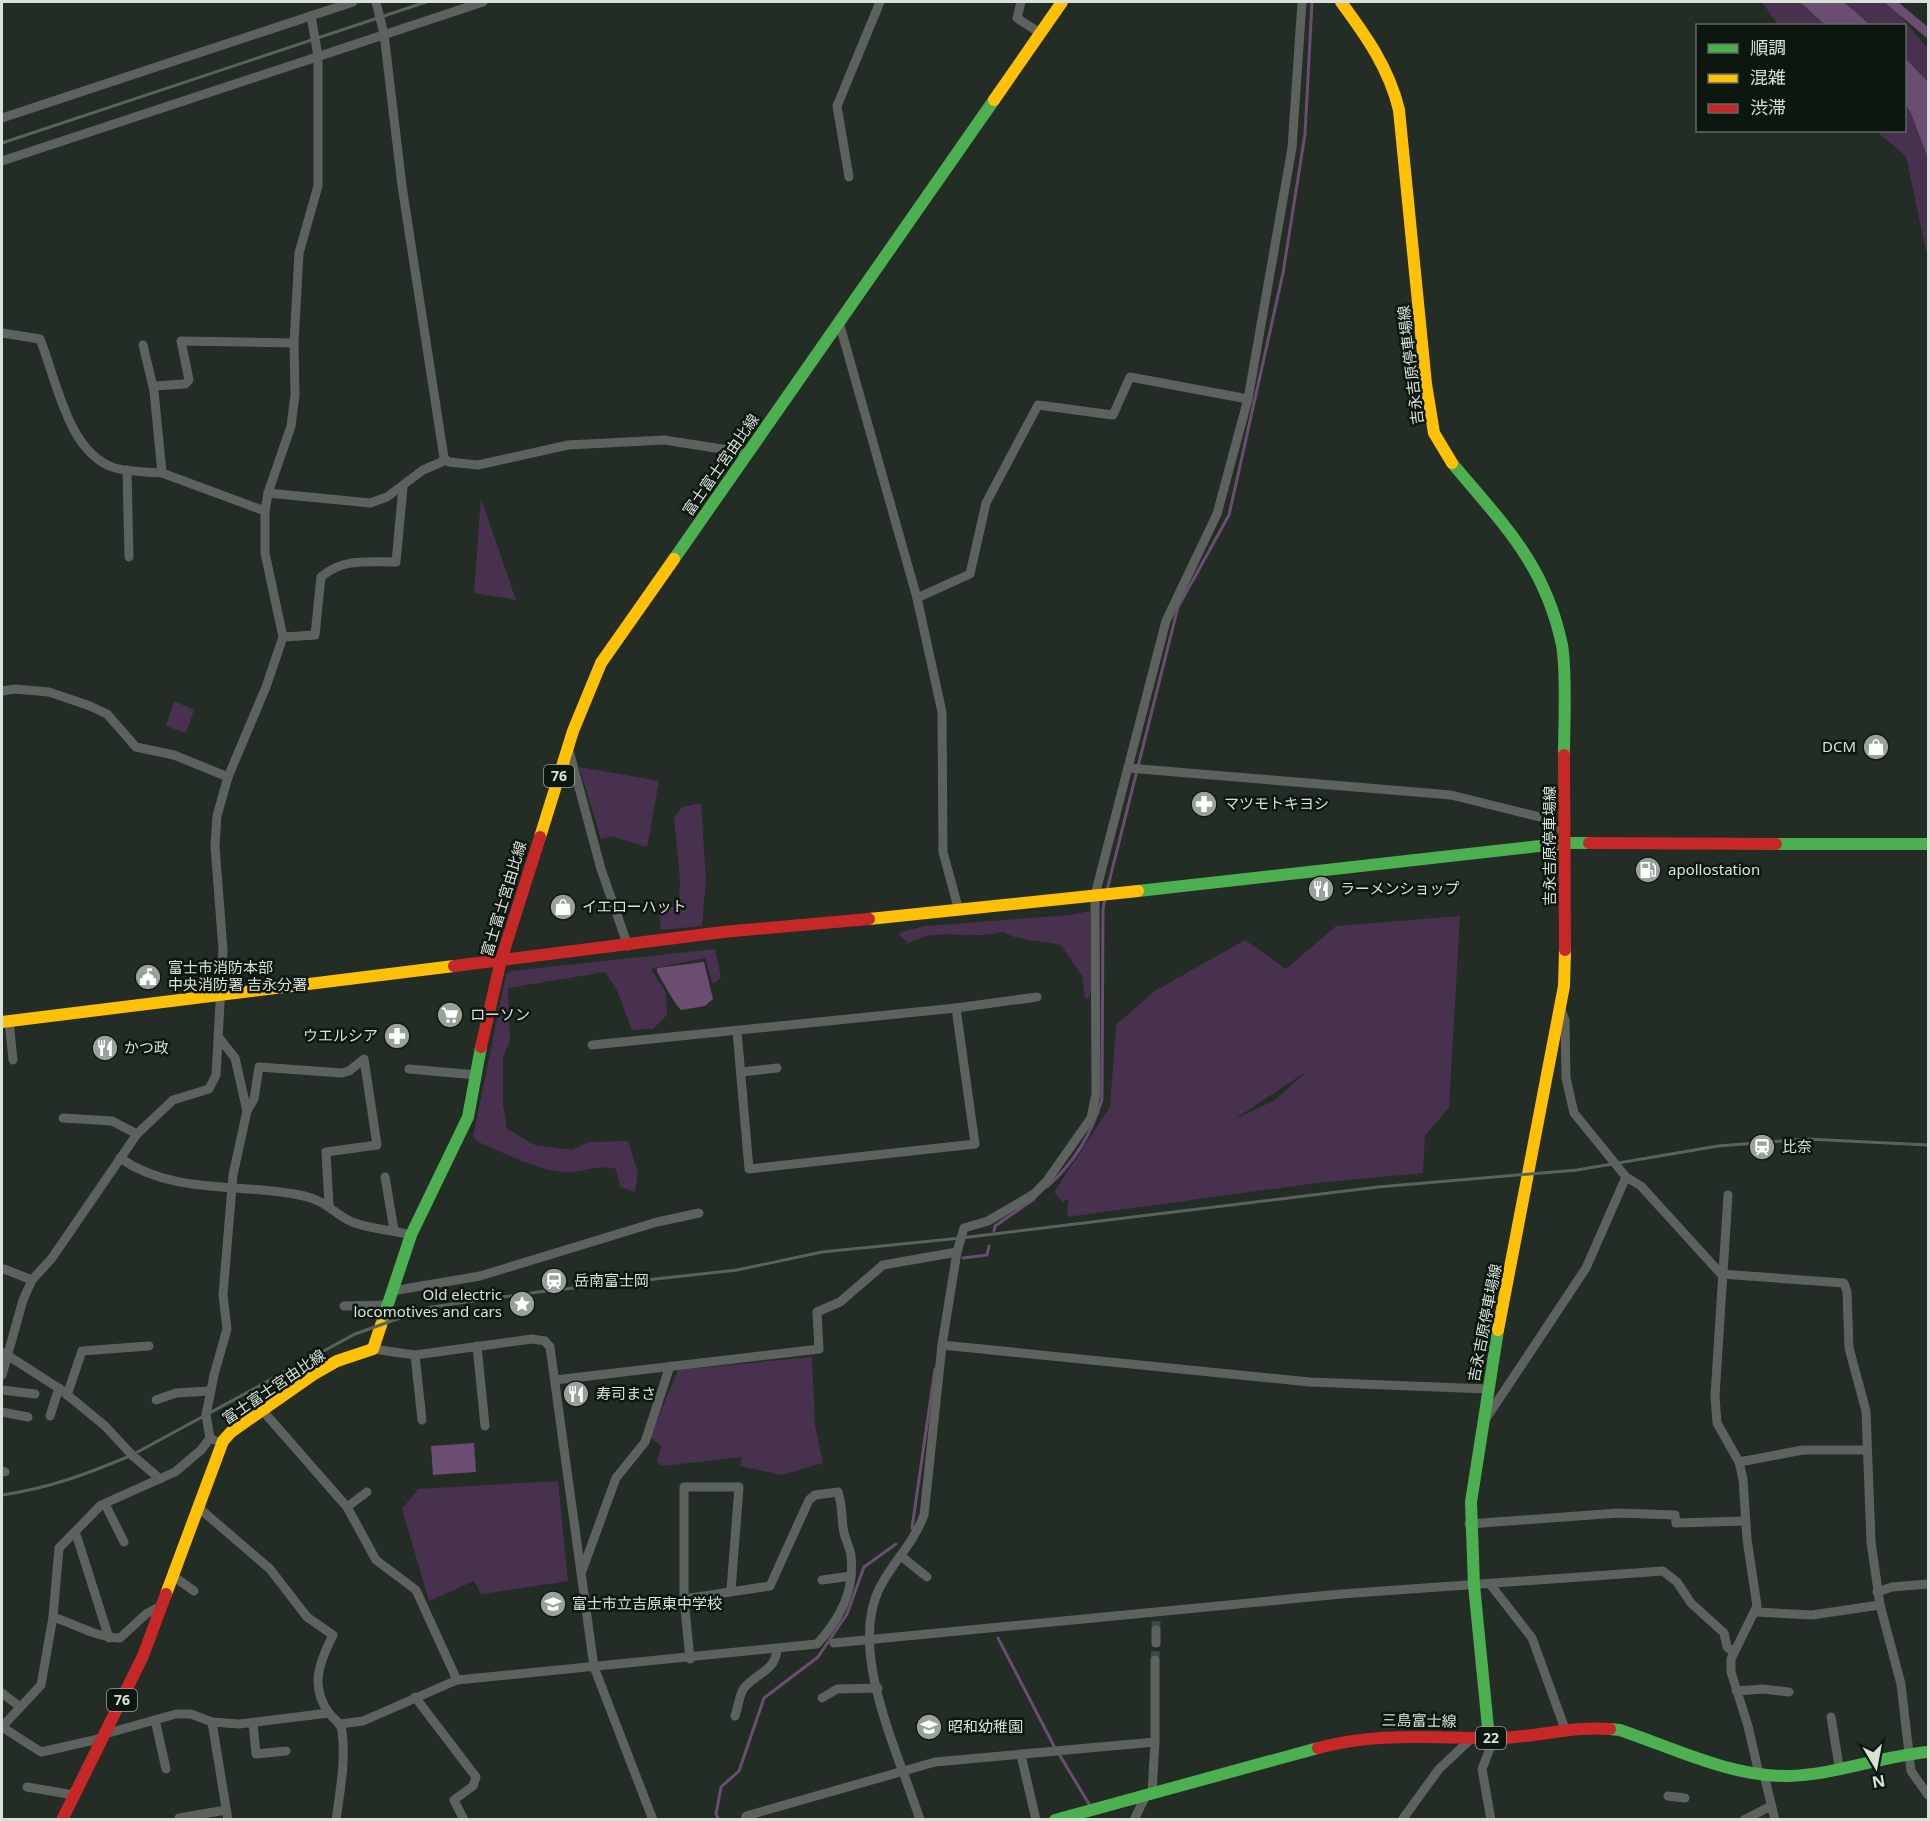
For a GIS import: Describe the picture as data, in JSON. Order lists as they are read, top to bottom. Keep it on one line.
{"streets":{"main road":["吉永吉原停車場線","富士富士宮由比線","76","三島富士線","22"]},"crossings":[["吉永吉原停車場線","三島富士線"]],"places":{"shop":["DCM","イエローハット"],"pharmacy":["マツモトキヨシ","ウエルシア"],"fuel station":["apollostation"],"restaurant":["ラーメンショップ","かつ政","寿司まさ"],"public building":["富士市消防本部 中央消防署 吉永分署"],"supermarket":["ローソン"],"station":["比奈","岳南富士岡"],"place":["Old electric locomotives and cars"],"school or university":["富士市立吉原東中学校","昭和幼稚園"]},"legend":["順調","混雑","渋滞"],"north":"bottom"}
